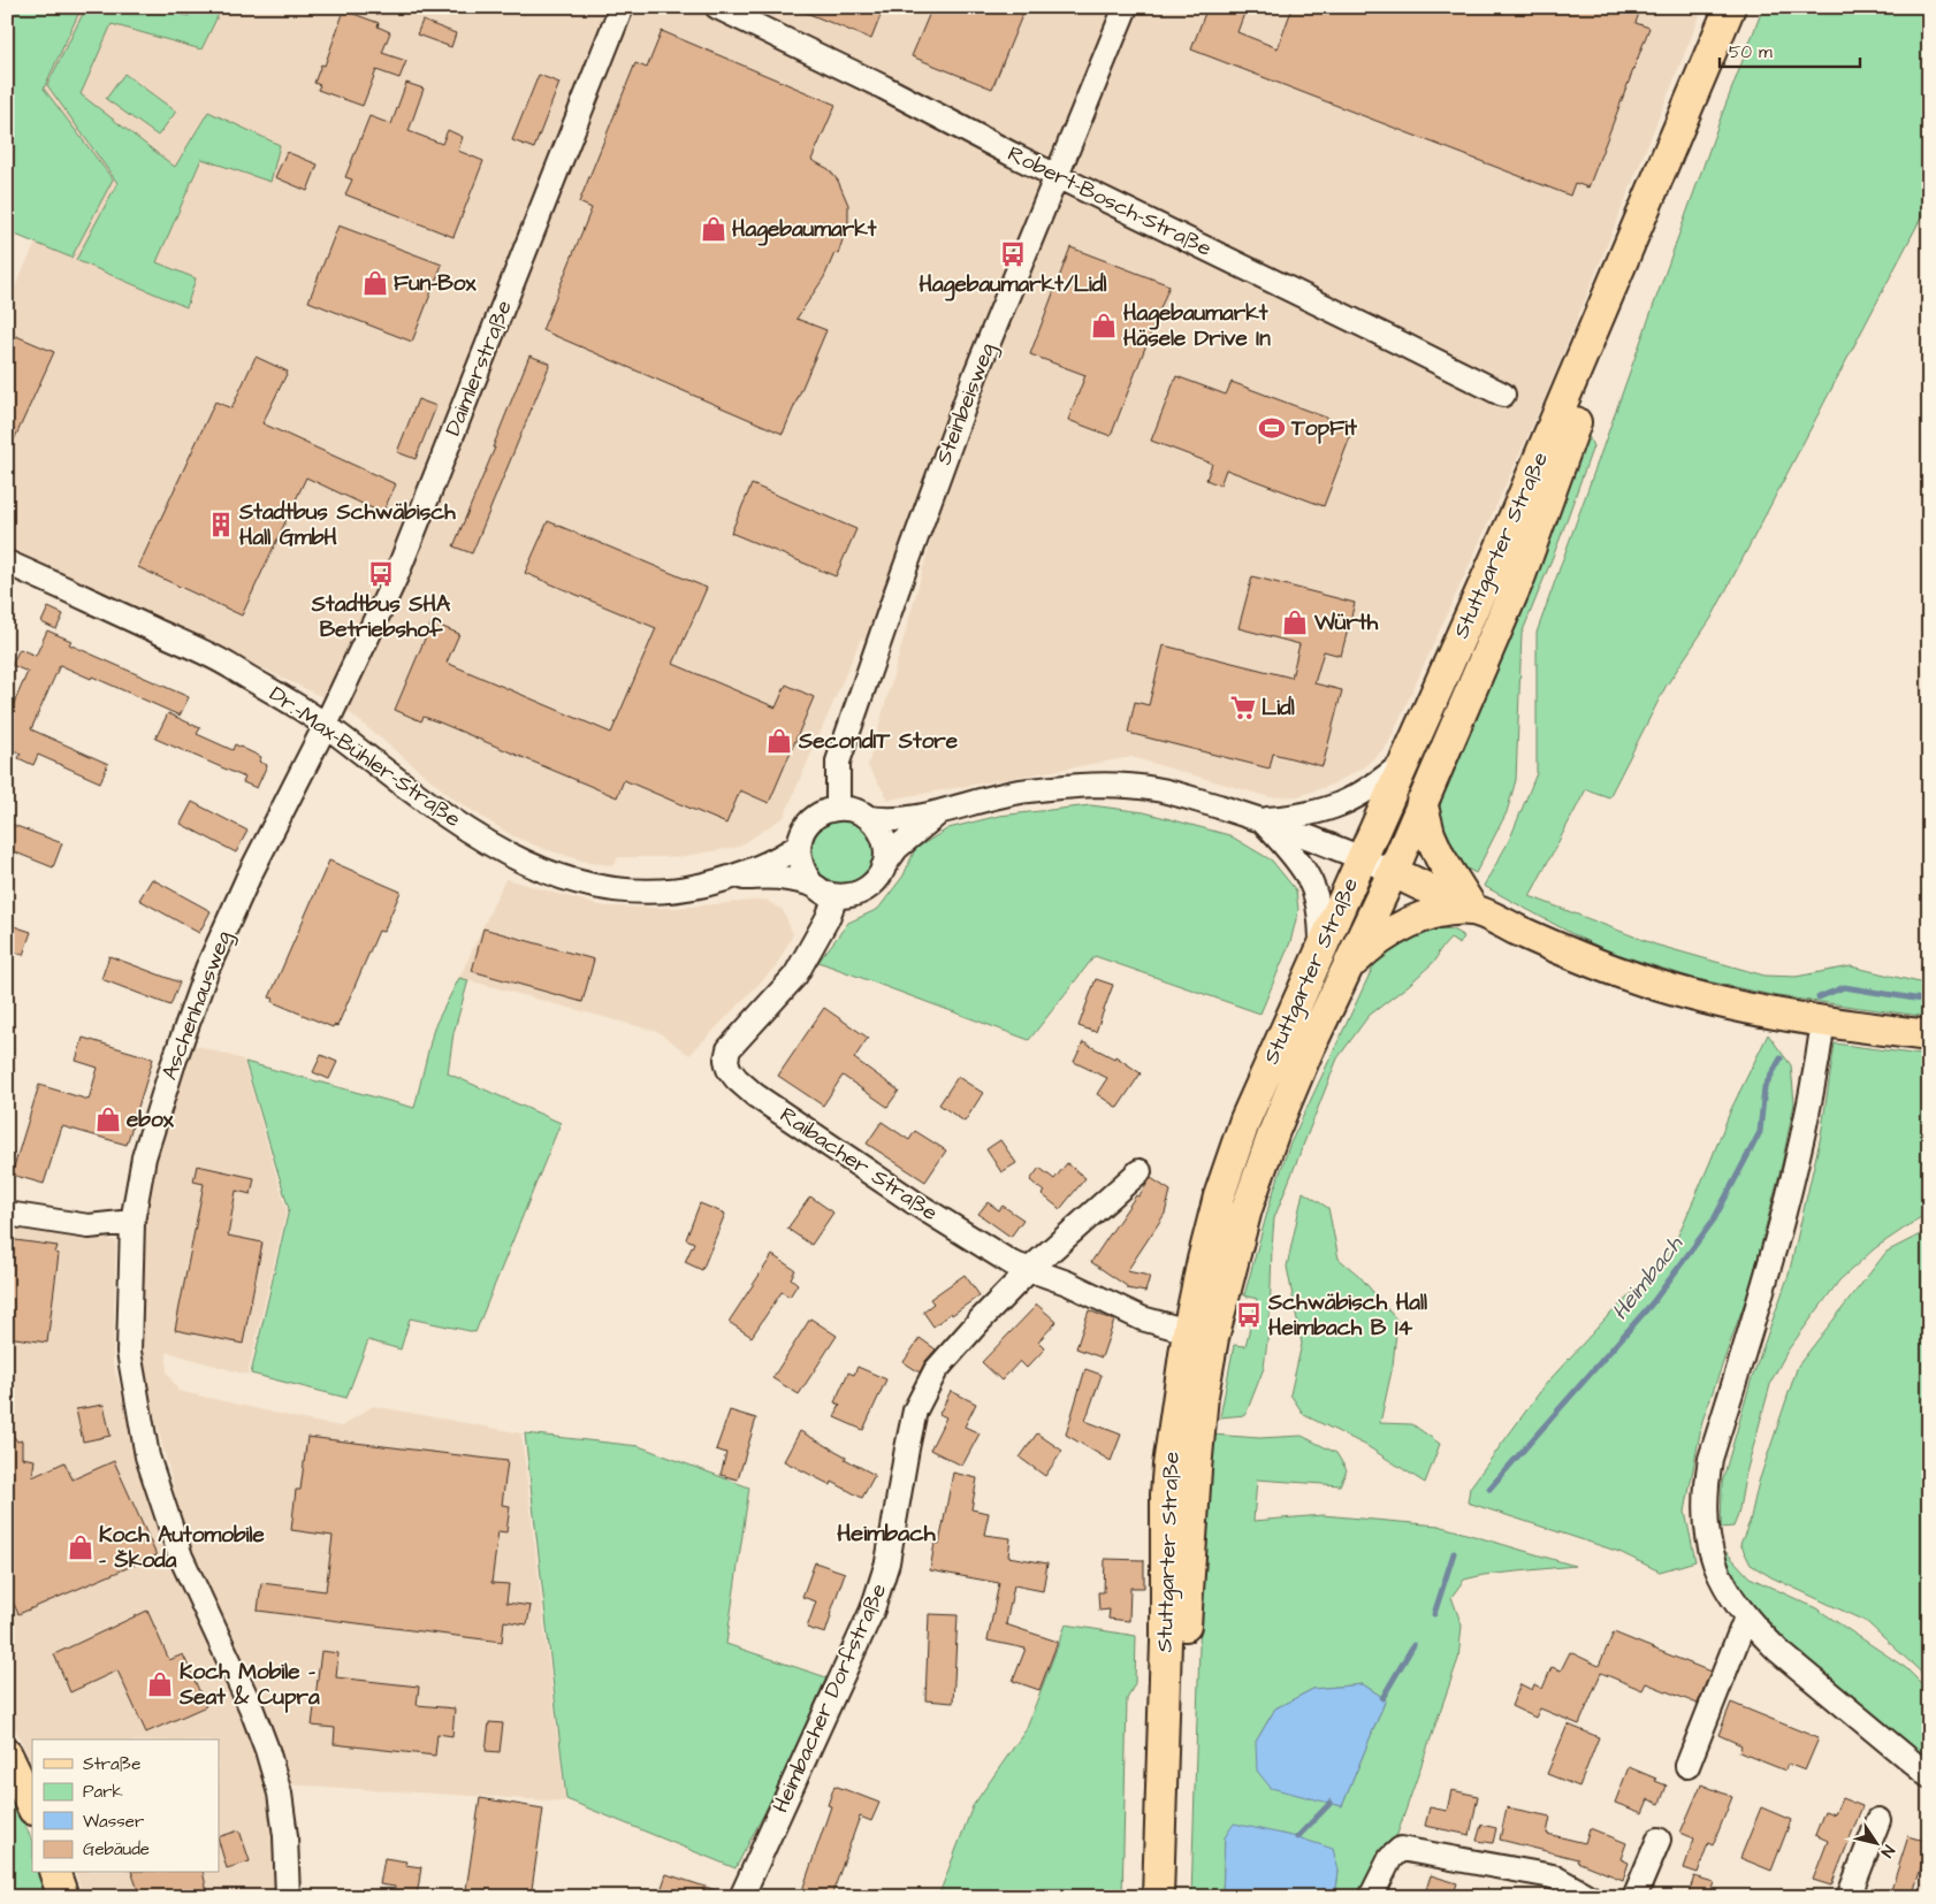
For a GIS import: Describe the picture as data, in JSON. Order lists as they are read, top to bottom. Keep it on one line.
{"streets":{"main road":["Stuttgarter Straße"],"street":["Robert-Bosch-Straße","Daimlerstraße","Steinbeisweg","Dr.-Max-Bühler-Straße","Aschenhausweg","Raibacher Straße","Heimbacher Dorfstraße"]},"crossings":[["Robert-Bosch-Straße","Steinbeisweg"],["Daimlerstraße","Dr.-Max-Bühler-Straße"],["Daimlerstraße","Aschenhausweg"],["Steinbeisweg","Dr.-Max-Bühler-Straße"],["Steinbeisweg","Raibacher Straße"],["Stuttgarter Straße","Raibacher Straße"],["Dr.-Max-Bühler-Straße","Aschenhausweg"],["Dr.-Max-Bühler-Straße","Raibacher Straße"],["Raibacher Straße","Heimbacher Dorfstraße"]],"districts":["Heimbach"],"water":["Heimbach"],"places":{"shop":["Hagebaumarkt","Fun-Box","Hagebaumarkt Häsele Drive In","Würth","SecondIT Store","ebox","Koch Automobile - Škoda","Koch Mobile - Seat & Cupra"],"bus stop":["Hagebaumarkt/Lidl","Stadtbus SHA Betriebshof","Schwäbisch Hall Heimbach B 14"],"sports":["TopFit"],"building":["Stadtbus Schwäbisch Hall GmbH"],"supermarket":["Lidl"]},"legend":["Straße","Park","Wasser","Gebäude"],"scale_bar":"50 m","north":"bottom right"}
